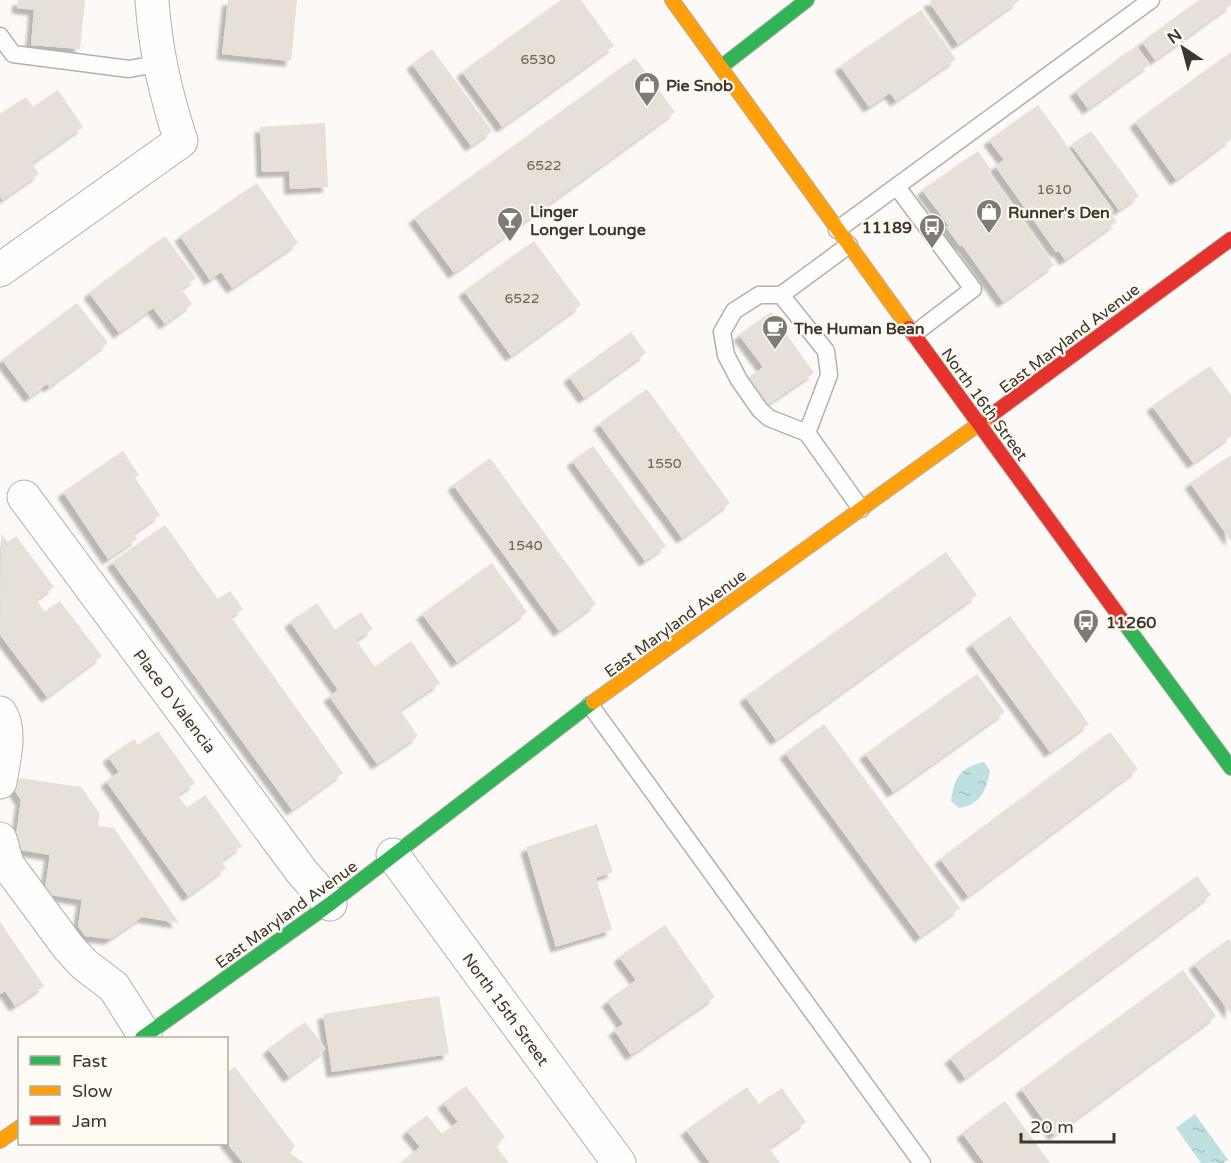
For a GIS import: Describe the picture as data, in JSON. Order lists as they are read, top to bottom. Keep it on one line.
{"streets":{"street":["East Maryland Avenue","North 16th Street","Place D Valencia","North 15th Street"]},"crossings":[["East Maryland Avenue","North 16th Street"],["East Maryland Avenue","Place D Valencia"],["East Maryland Avenue","North 15th Street"]],"places":{"shop":["Pie Snob","Runner's Den"],"bar":["Linger Longer Lounge"],"bus stop":["11189","11260"],"cafe":["The Human Bean"]},"house_numbers":["6530","6522","1610","6522","1550","1540"],"legend":["Fast","Slow","Jam"],"scale_bar":"20 m","north":"top left"}
